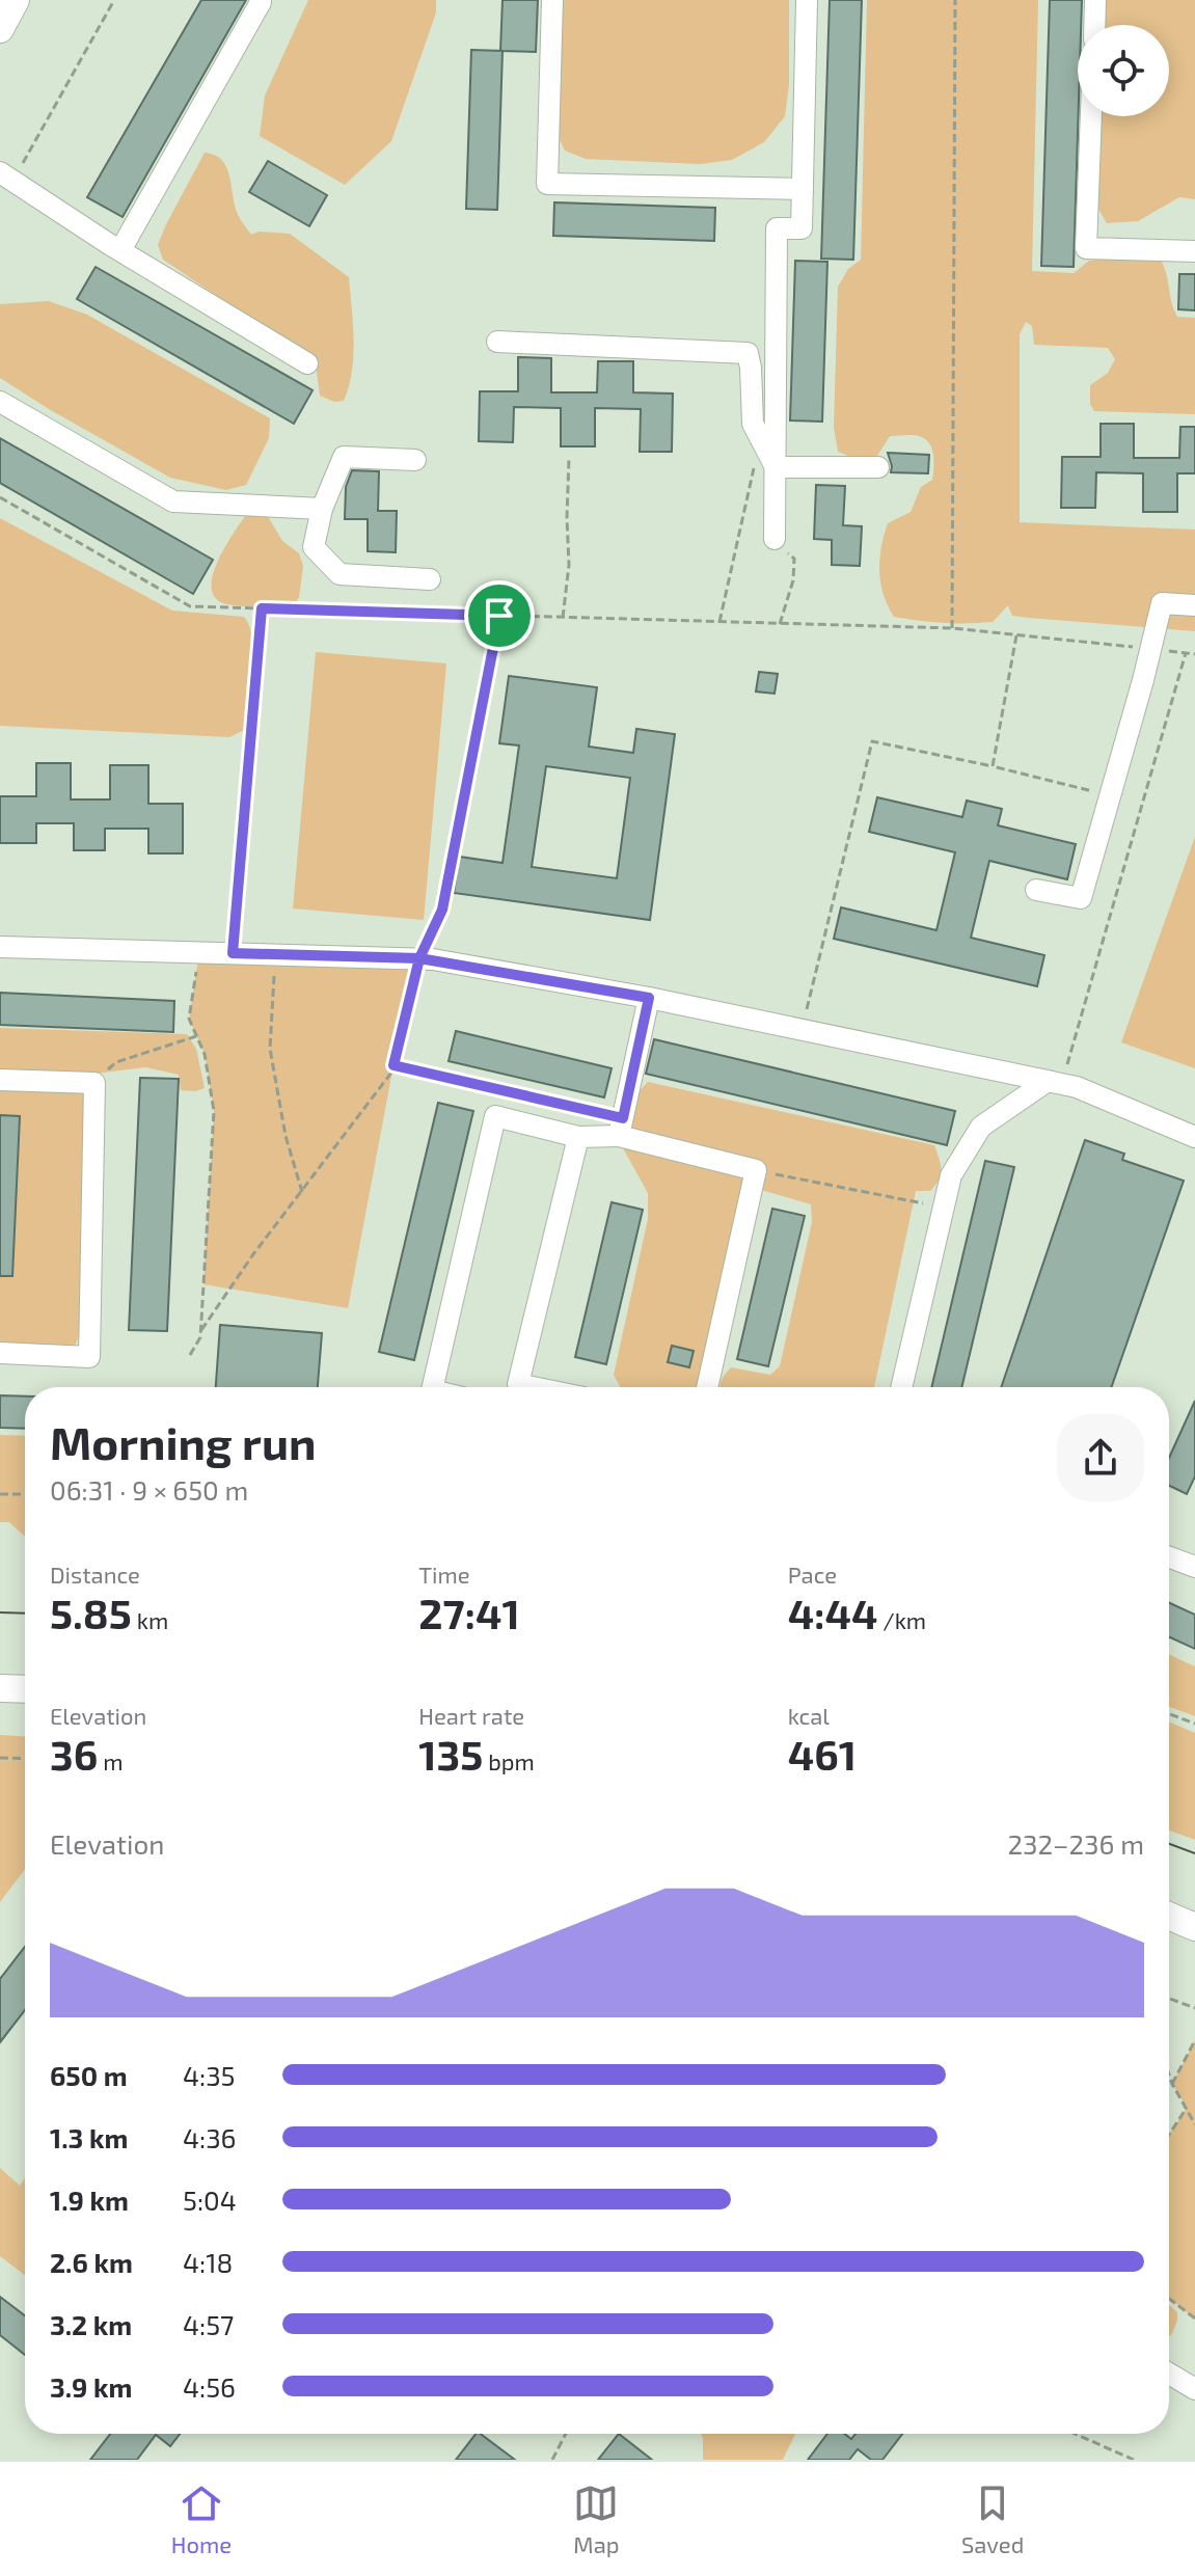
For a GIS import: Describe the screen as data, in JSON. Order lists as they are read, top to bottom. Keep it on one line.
{"page":{"heading":["Morning run","06:31 · 9 × 650 m"],"stats":[["Distance","5.85 km"],["Time","27:41"],["Pace","4:44 /km"],["Elevation","36 m"],["Heart rate","135 bpm"],["kcal","461"]],"chart":["Elevation","232–236 m"],"list":[{"name":"650 m","note":"4:35"},{"name":"1.3 km","note":"4:36"},{"name":"1.9 km","note":"5:04"},{"name":"2.6 km","note":"4:18"},{"name":"3.2 km","note":"4:57"},{"name":"3.9 km","note":"4:56"}],"tabs":["Home","Map","Saved"]}}
